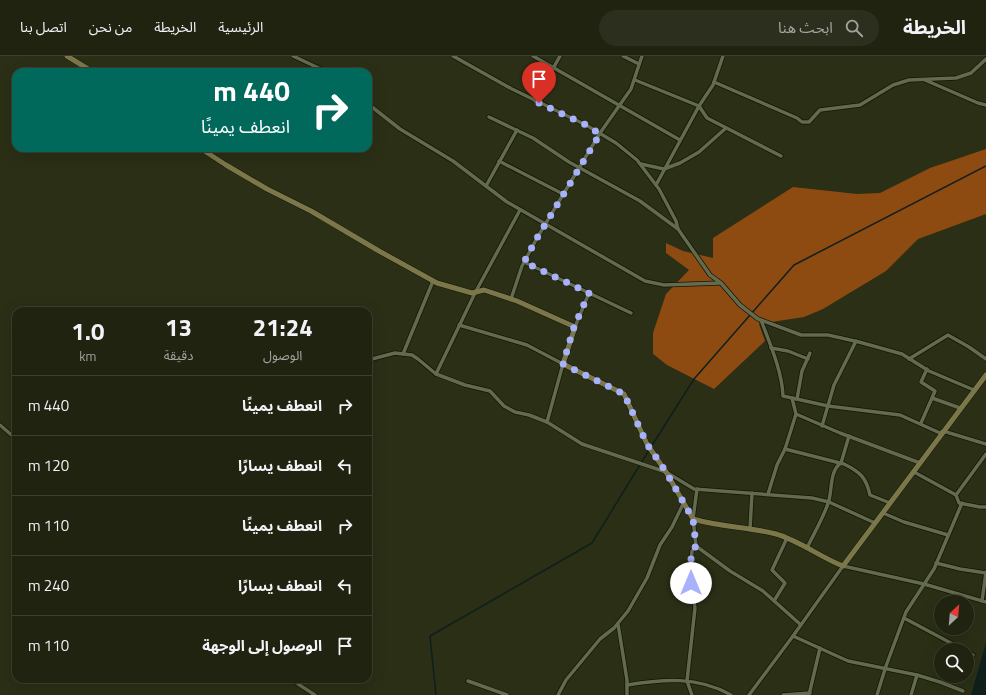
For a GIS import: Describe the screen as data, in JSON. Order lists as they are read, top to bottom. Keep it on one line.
{"north":"top right","page":{"header":"الخريطة","search":"ابحث هنا","nav":["الرئيسية","الخريطة","من نحن","اتصل بنا"],"turn":["440 m","انعطف يمينًا"],"eta":["21:24","الوصول","13","دقيقة","1.0","km"],"list":[{"name":"انعطف يمينًا","value":"440 m"},{"name":"انعطف يسارًا","value":"120 m"},{"name":"انعطف يمينًا","value":"110 m"},{"name":"انعطف يسارًا","value":"240 m"},{"name":"الوصول إلى الوجهة","value":"110 m"}]}}
